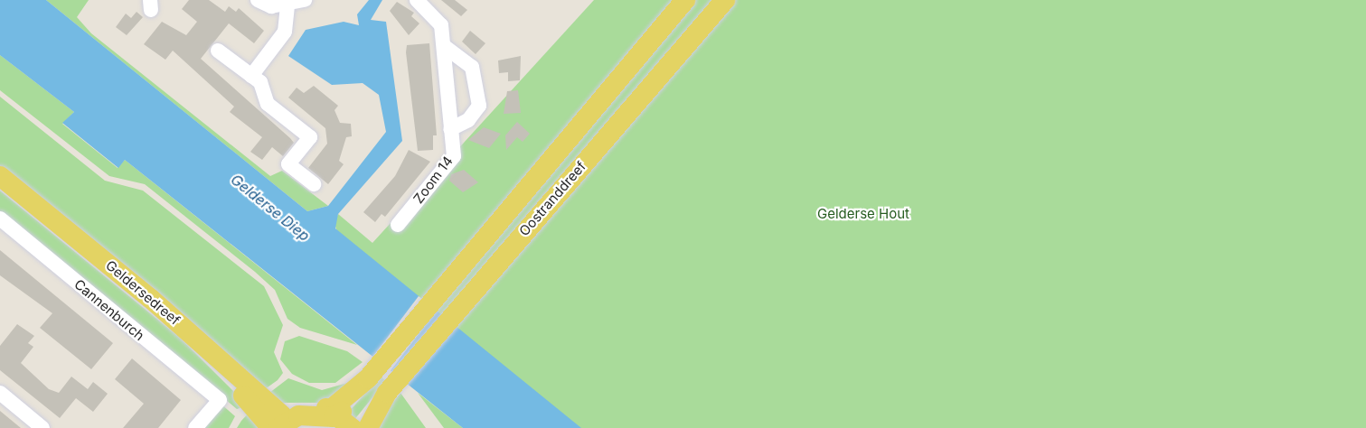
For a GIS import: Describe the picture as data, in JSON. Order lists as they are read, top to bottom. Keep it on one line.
{"streets":{"main road":["Oostranddreef","Geldersedreef"],"street":["Zoom 14","Cannenburch"]},"water":["Gelderse Diep"],"parks":["Gelderse Hout"]}
